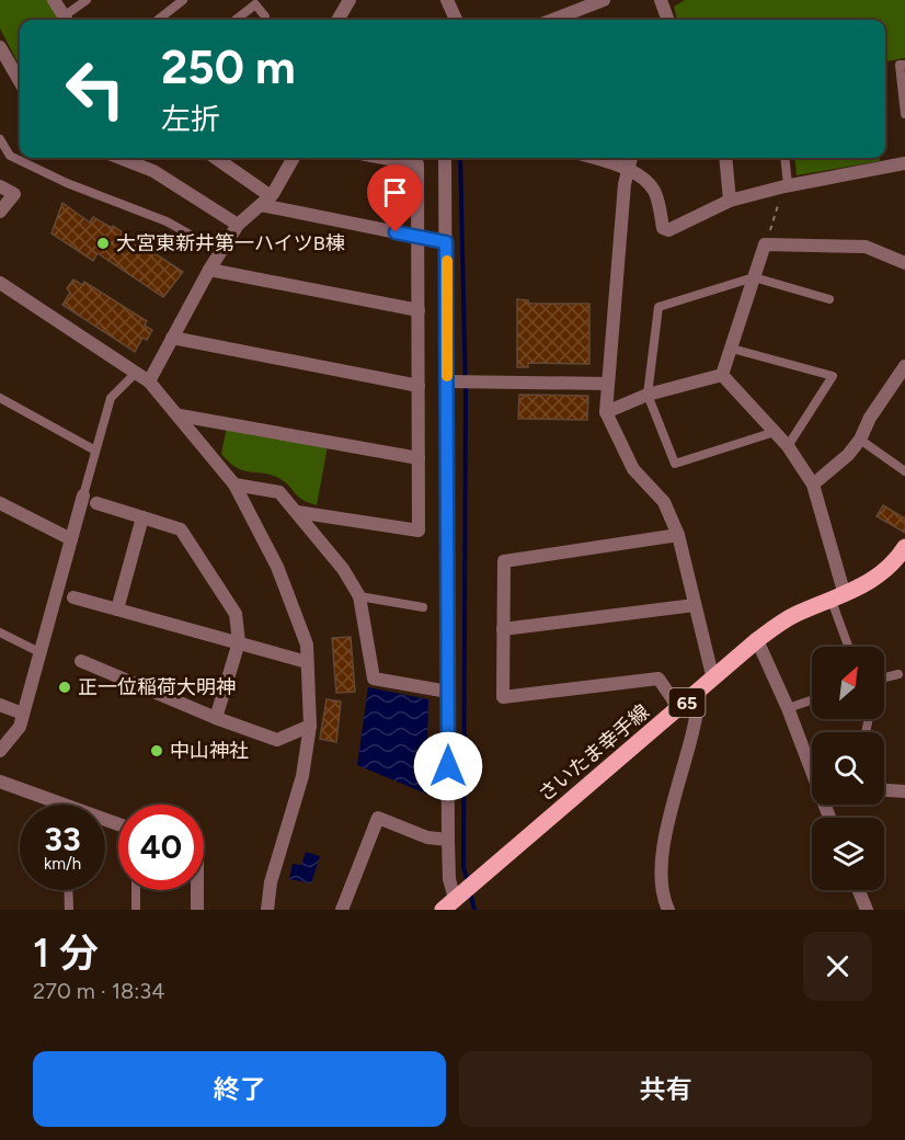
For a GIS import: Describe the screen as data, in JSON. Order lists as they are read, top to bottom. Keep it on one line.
{"streets":{"main road":["65","さいたま幸手線"]},"places":["大宮東新井第一ハイツB棟","正一位稲荷大明神","中山神社"],"north":"top right","page":{"turn":["250 m","左折"],"speed":"33 km/h","limit":"40","heading":["1 分","270 m · 18:34"],"buttons":["終了","共有"]}}
